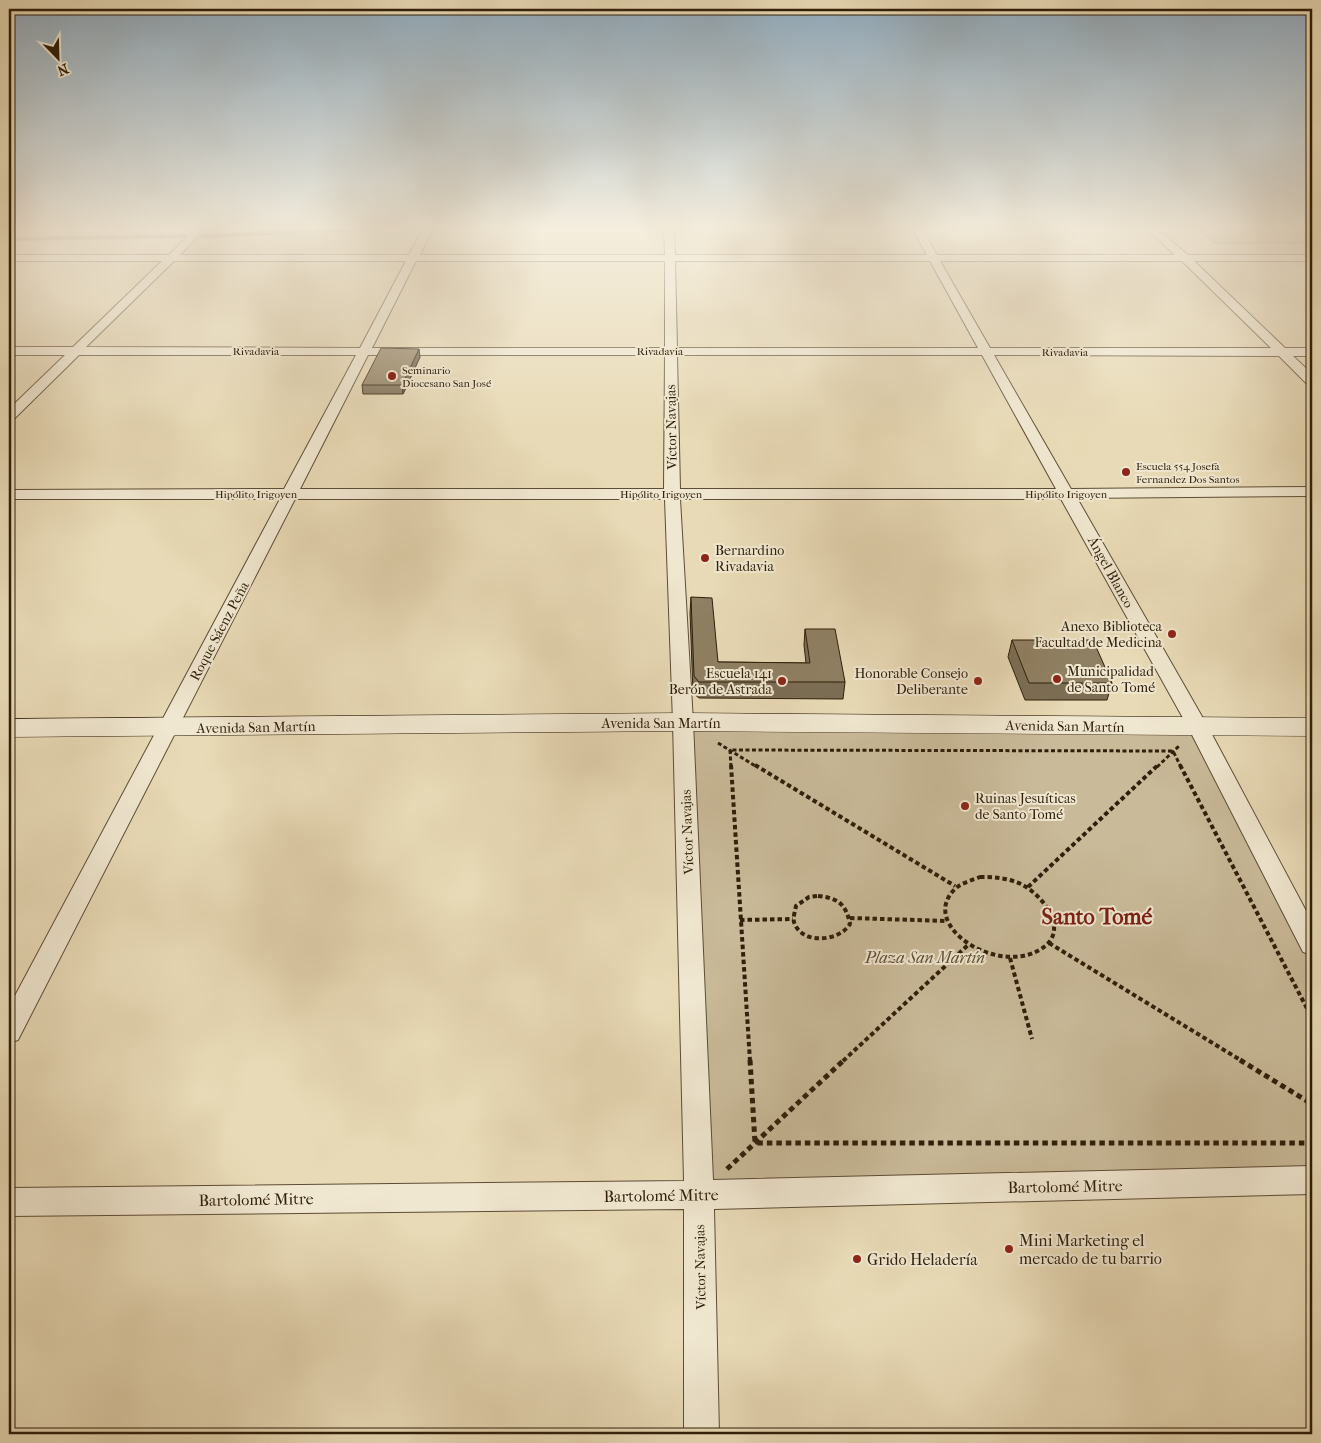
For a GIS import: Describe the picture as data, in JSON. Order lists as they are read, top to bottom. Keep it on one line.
{"streets":{"main road":["Avenida San Martín"],"street":["Rivadavia","Víctor Navajas","Hipólito Irigoyen","Ángel Blanco","Roque Sáenz Peña","Bartolomé Mitre"]},"crossings":[["Rivadavia","Víctor Navajas"],["Rivadavia","Ángel Blanco"],["Rivadavia","Roque Sáenz Peña"],["Víctor Navajas","Hipólito Irigoyen"],["Víctor Navajas","Avenida San Martín"],["Víctor Navajas","Bartolomé Mitre"],["Hipólito Irigoyen","Ángel Blanco"],["Hipólito Irigoyen","Roque Sáenz Peña"],["Ángel Blanco","Avenida San Martín"],["Roque Sáenz Peña","Avenida San Martín"]],"districts":["Santo Tomé"],"parks":["Plaza San Martín"],"places":["Seminario Diocesano San José","Escuela 554 Josefa Fernandez Dos Santos","Bernardino Rivadavia","Anexo Biblioteca Facultad de Medicina","Municipalidad de Santo Tomé","Escuela 141 Berón de Astrada","Honorable Consejo Deliberante","Ruinas Jesuíticas de Santo Tomé","Mini Marketing el mercado de tu barrio","Grido Heladería"],"north":"bottom right"}
